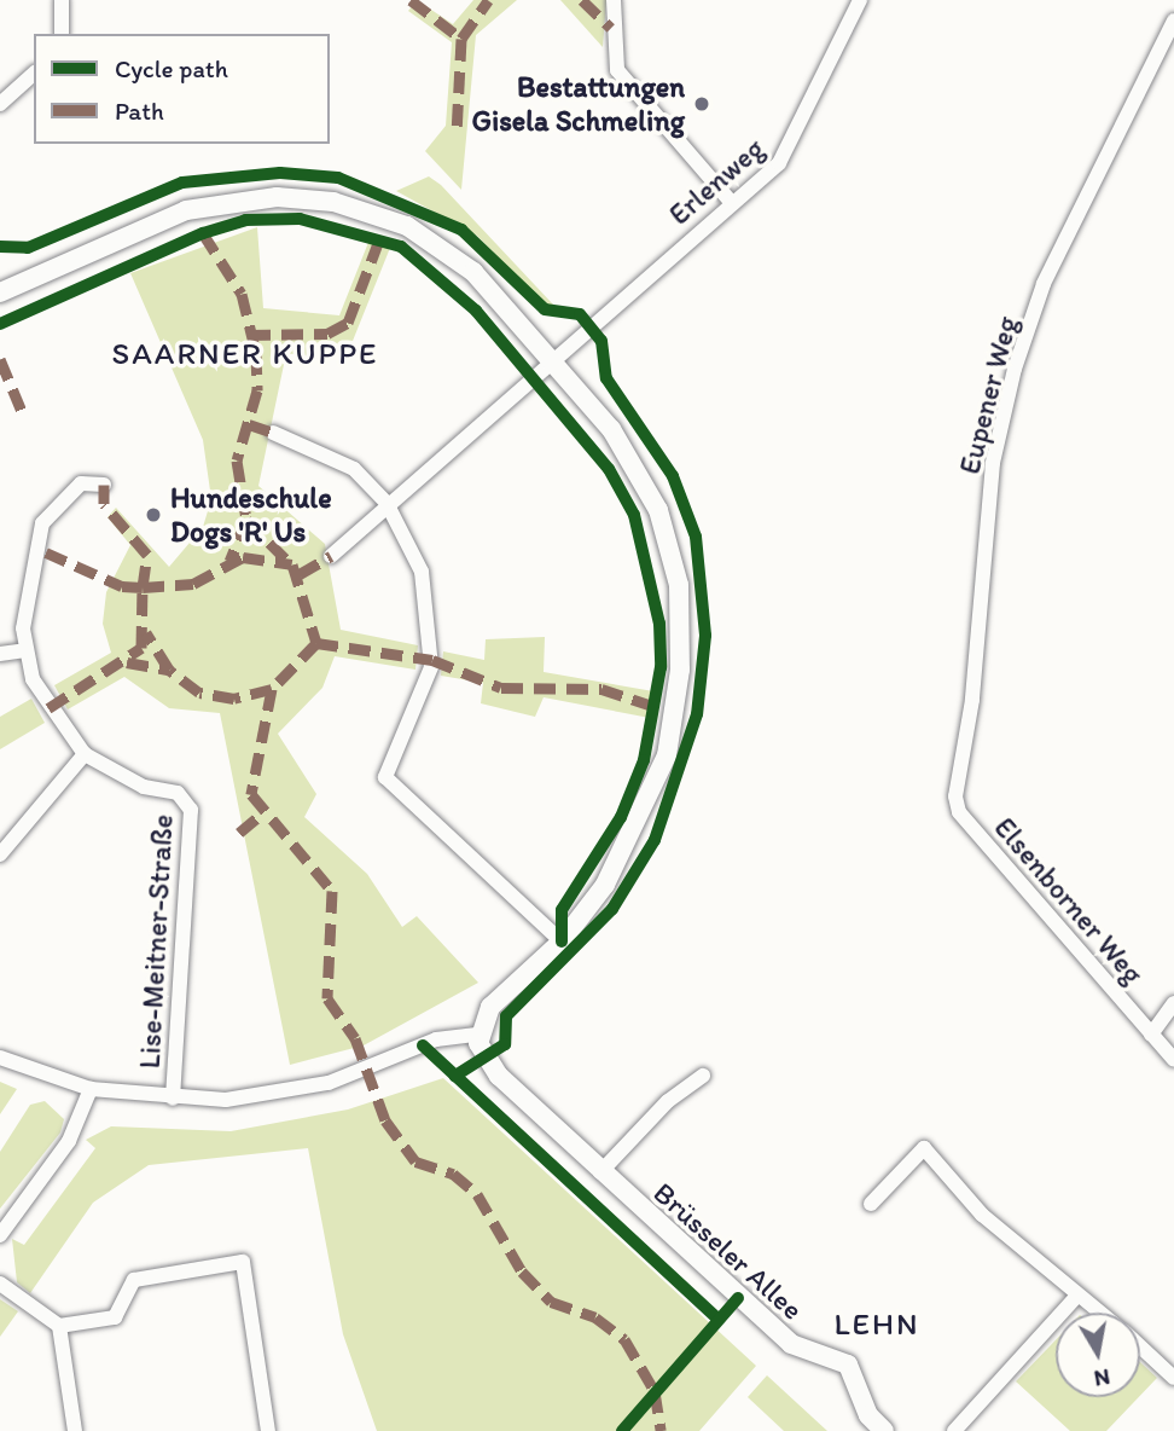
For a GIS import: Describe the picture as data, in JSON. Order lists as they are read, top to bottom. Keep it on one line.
{"streets":{"street":["Erlenweg","Eupener Weg","Elsenborner Weg","Lise-Meitner-Straße","Brüsseler Allee"]},"crossings":[["Eupener Weg","Elsenborner Weg"]],"districts":["SAARNER KUPPE","LEHN"],"places":["Bestattungen Gisela Schmeling","Hundeschule Dogs 'R' Us"],"legend":["Cycle path","Path"],"north":"bottom"}
